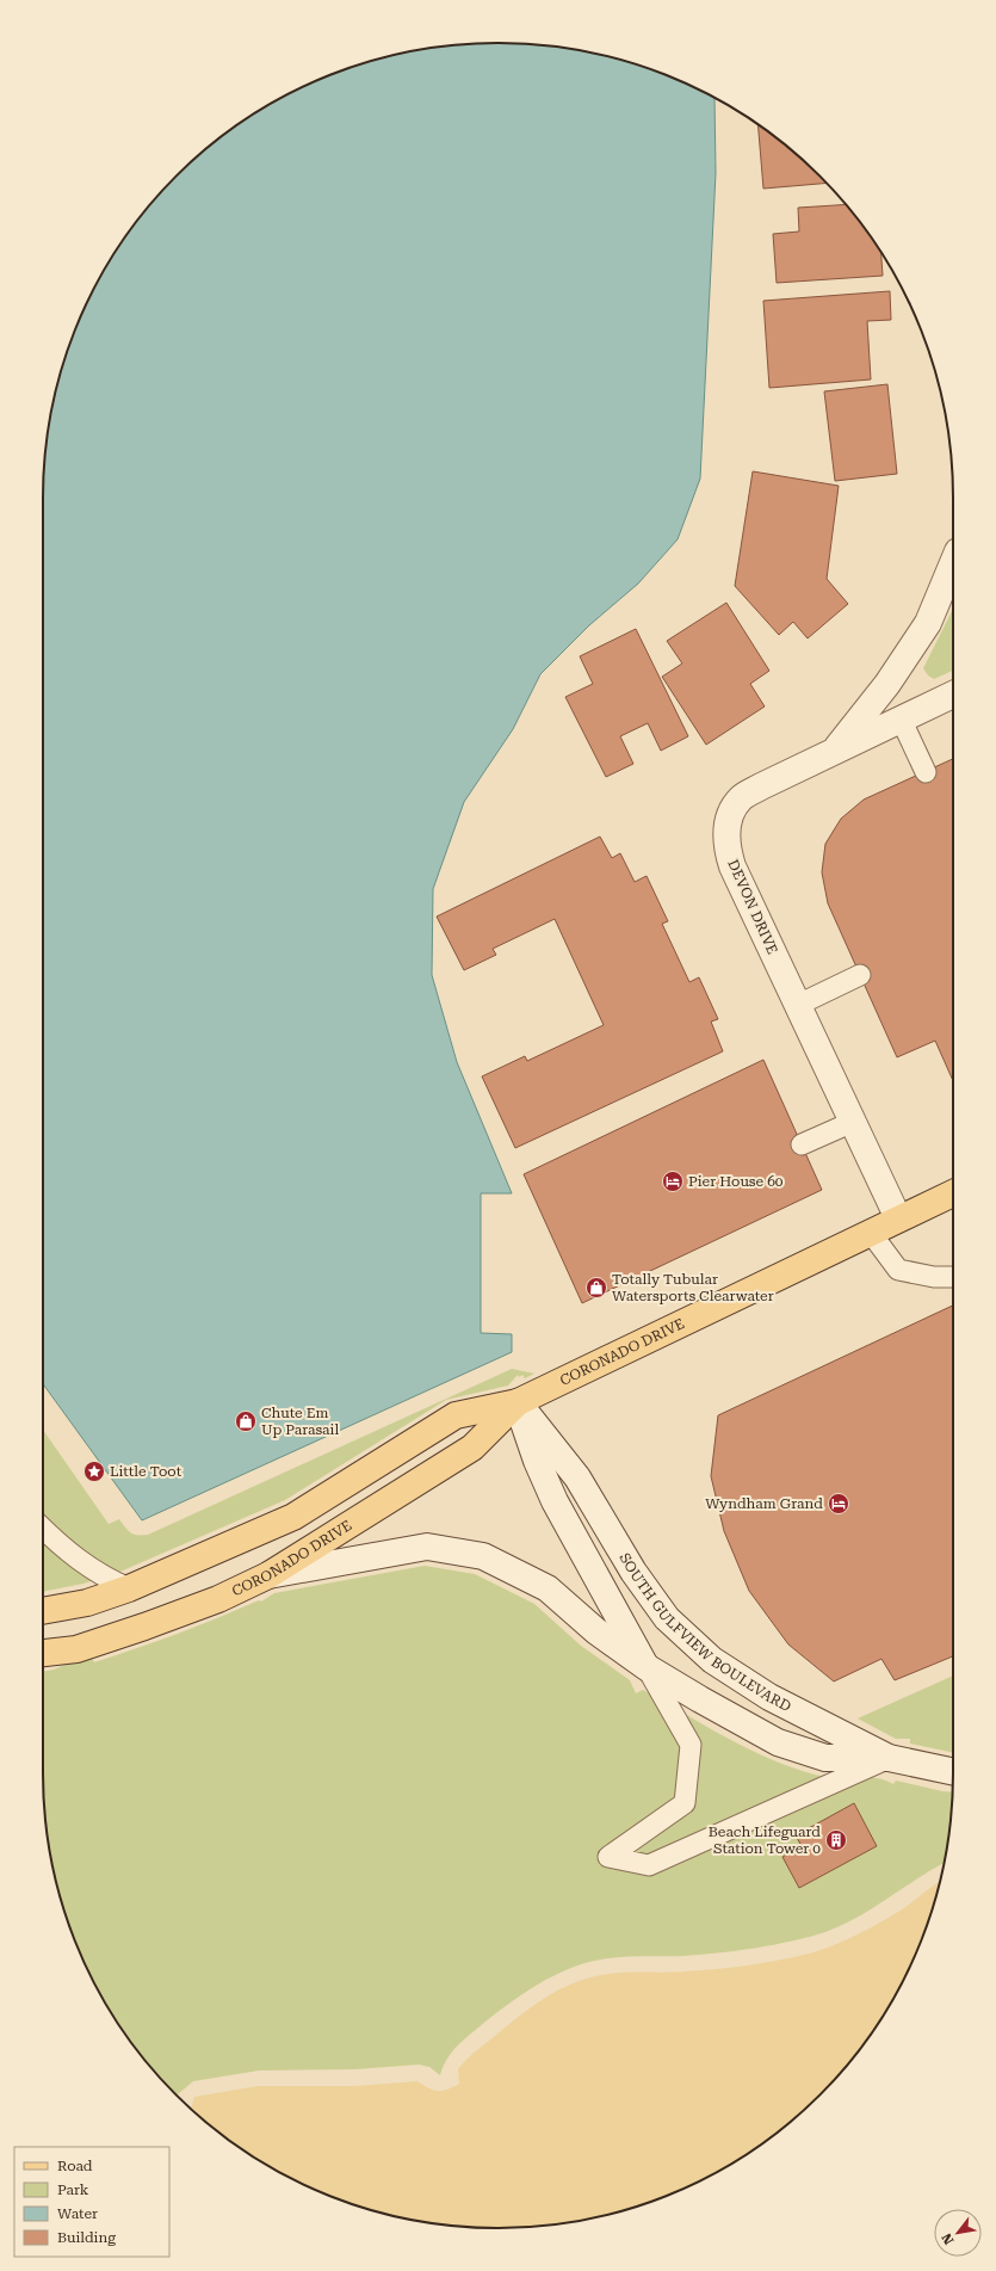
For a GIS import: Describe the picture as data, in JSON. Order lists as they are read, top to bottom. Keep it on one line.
{"streets":{"main road":["CORONADO DRIVE"],"street":["DEVON DRIVE","SOUTH GULFVIEW BOULEVARD"]},"crossings":[["DEVON DRIVE","CORONADO DRIVE"],["CORONADO DRIVE","SOUTH GULFVIEW BOULEVARD"]],"places":{"hotel":["Pier House 60","Wyndham Grand"],"shop":["Totally Tubular Watersports Clearwater","Chute Em Up Parasail"],"place":["Little Toot"],"building":["Beach Lifeguard Station Tower 0"]},"legend":["Road","Park","Water","Building"],"north":"bottom left"}
